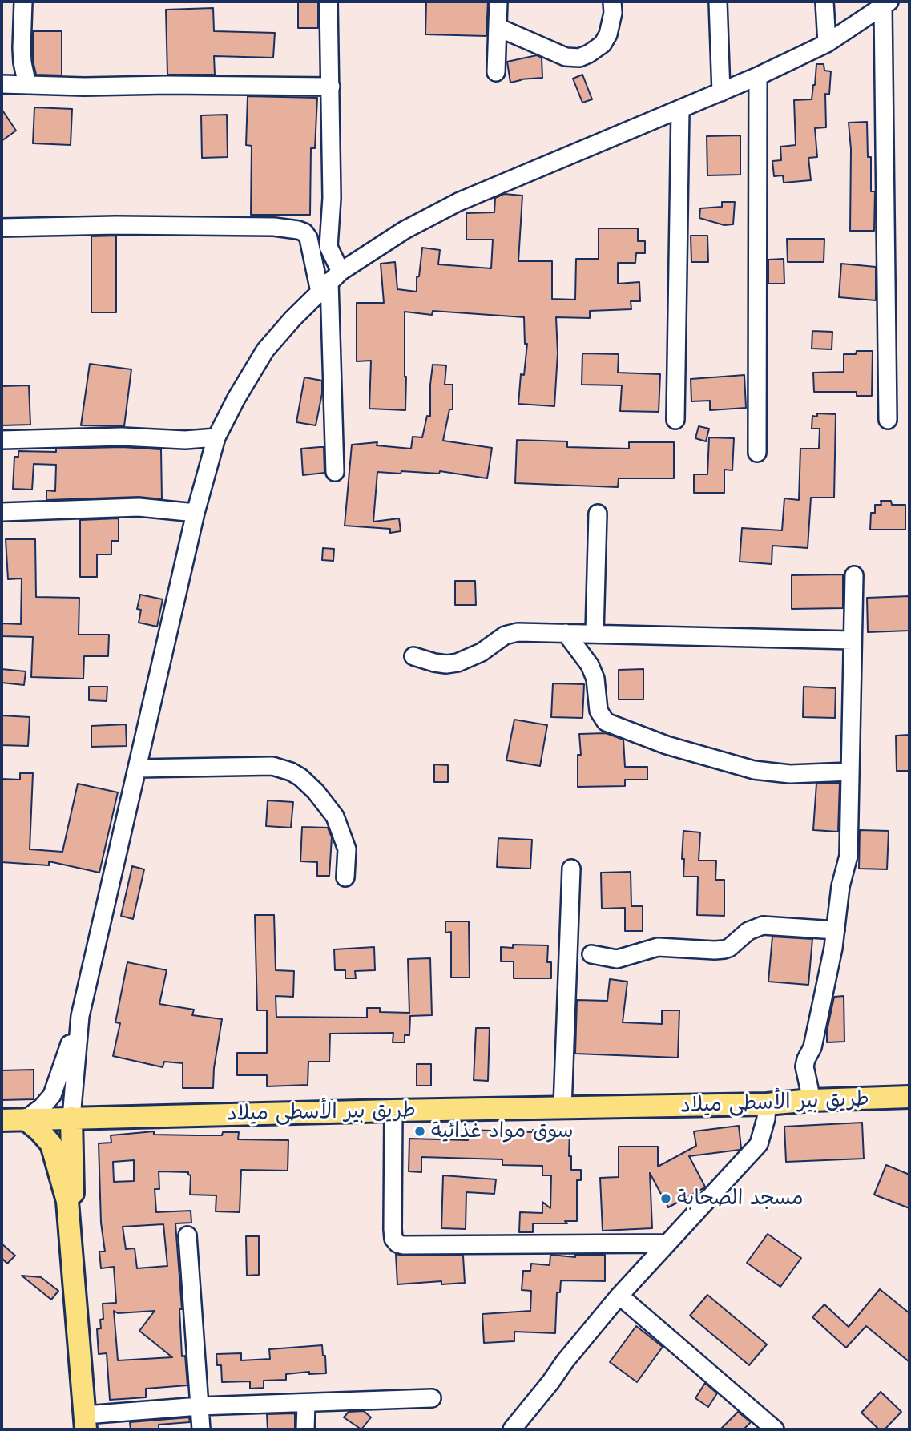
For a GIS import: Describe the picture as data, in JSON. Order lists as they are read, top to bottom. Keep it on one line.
{"streets":{"main road":["طريق بير الأسطى ميلاد"]},"places":["سوق مواد غذائية","مسجد الصحابة"]}
